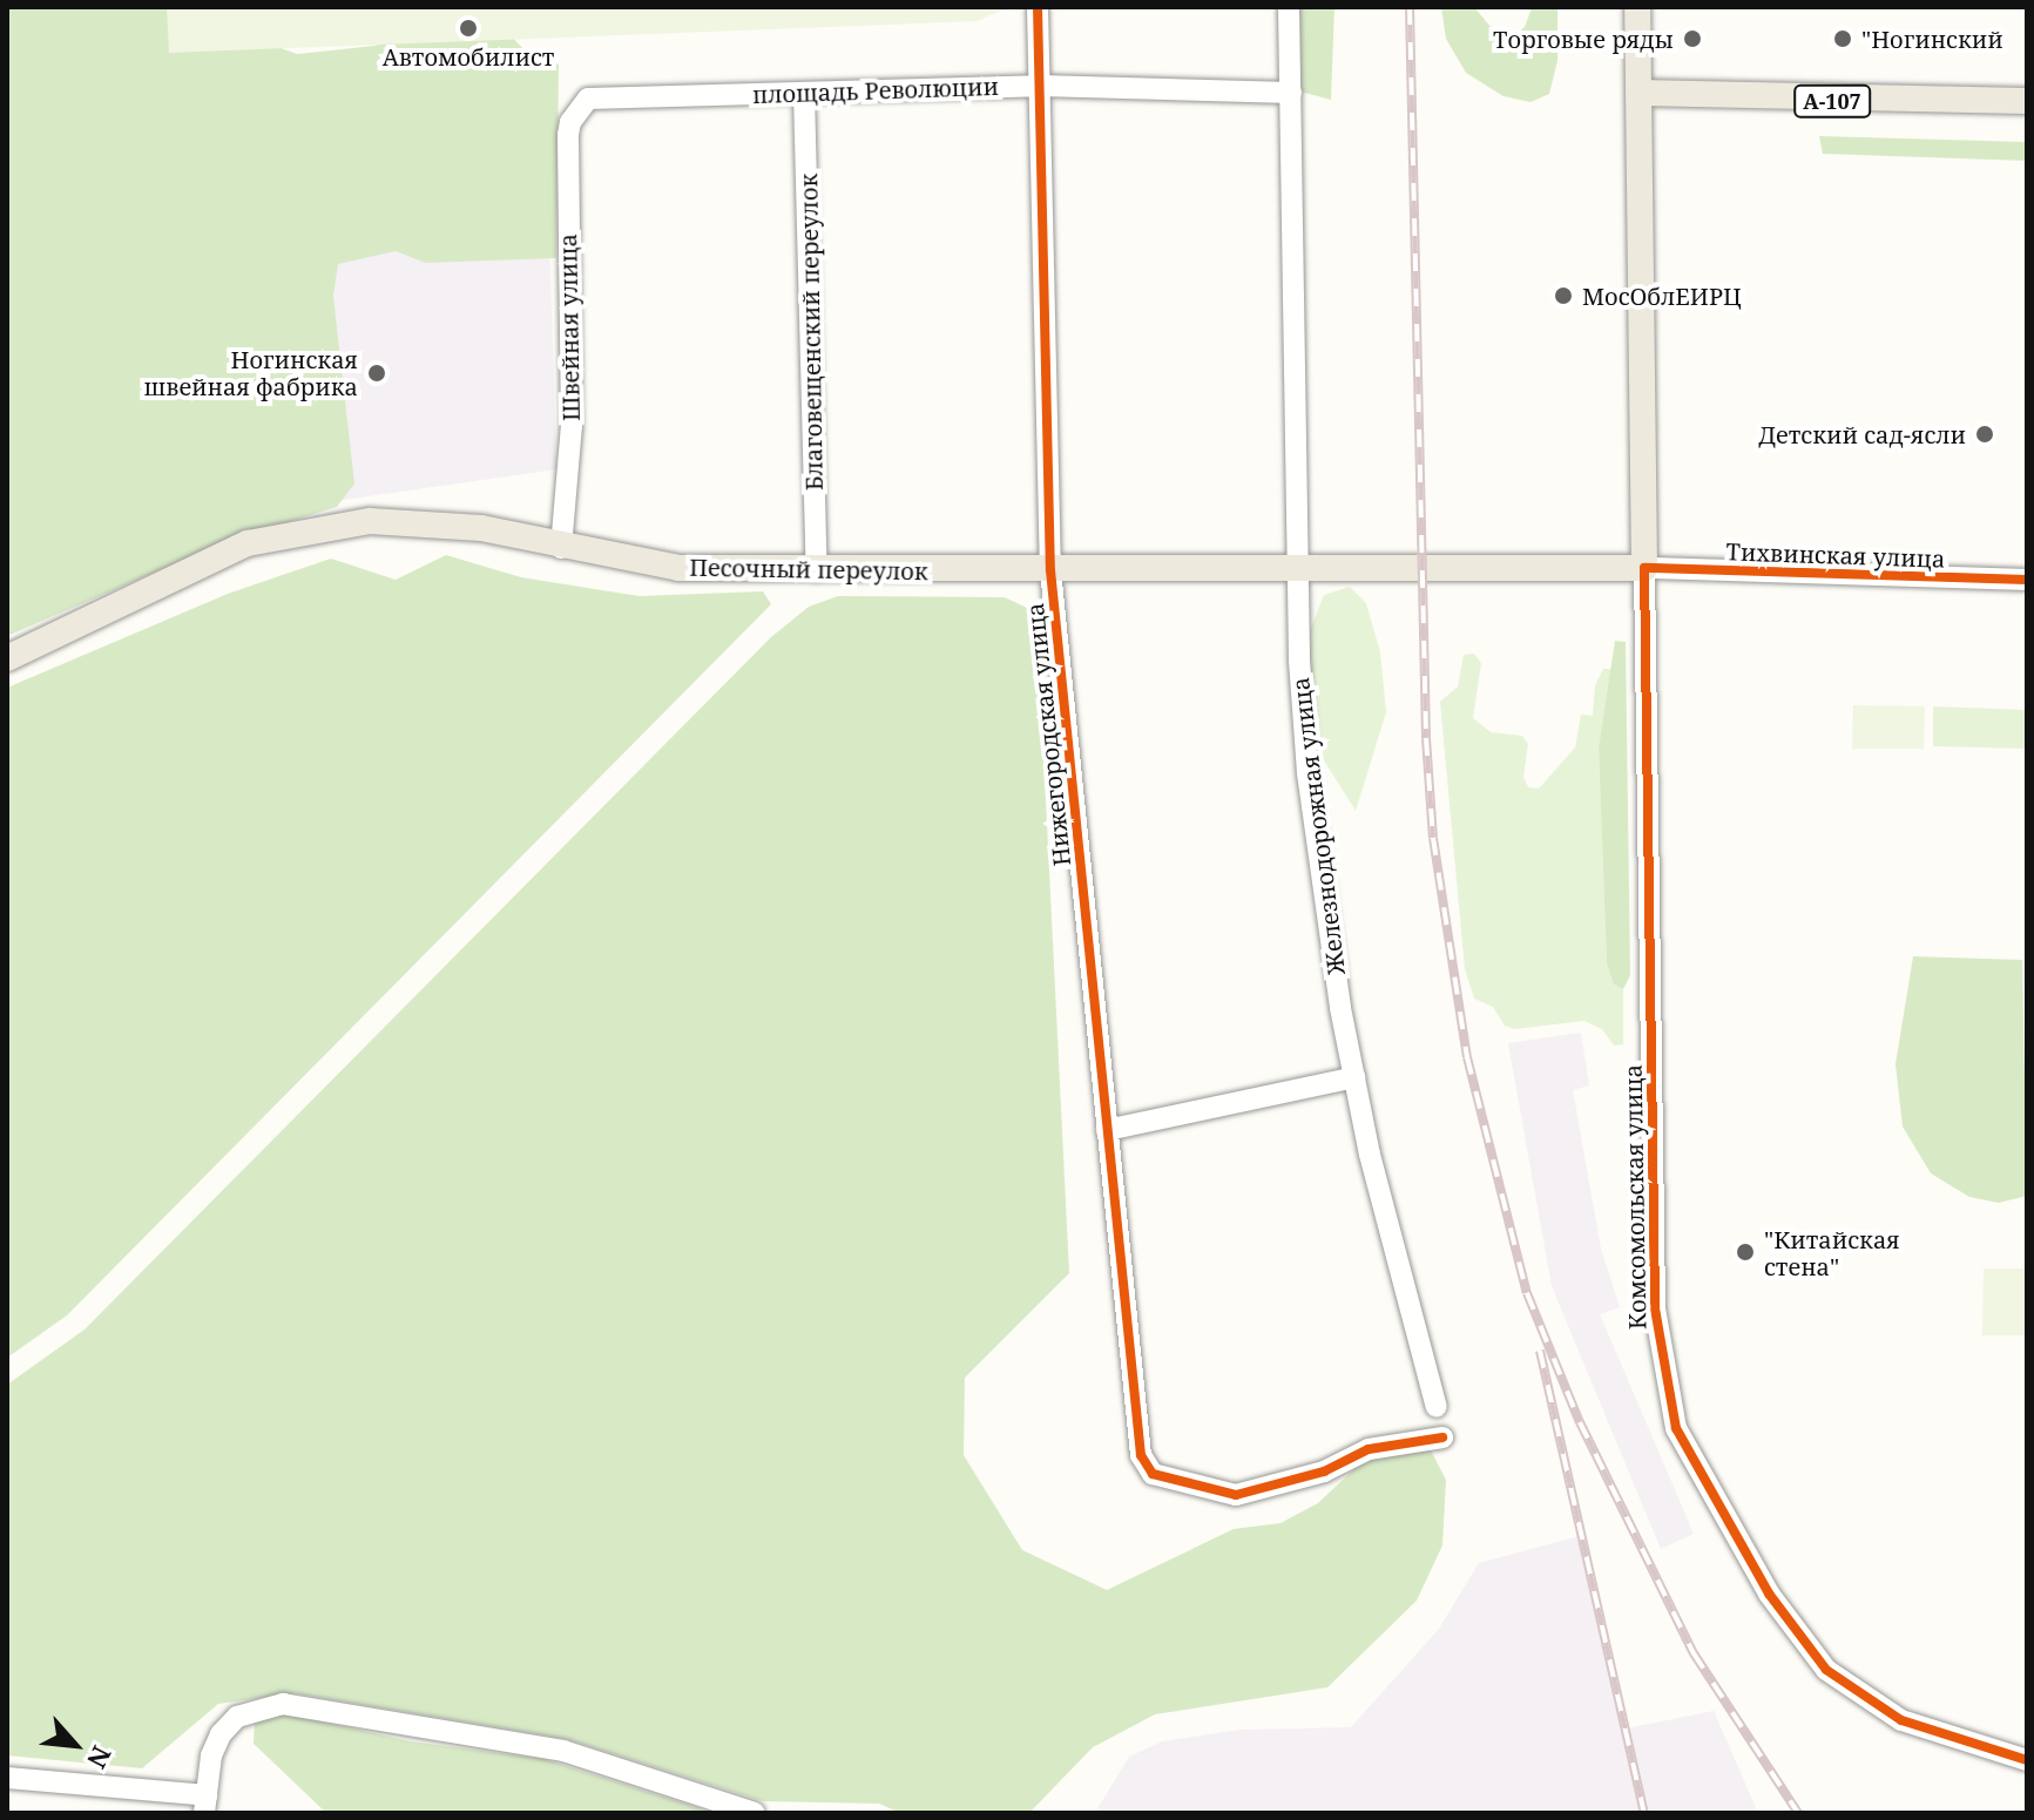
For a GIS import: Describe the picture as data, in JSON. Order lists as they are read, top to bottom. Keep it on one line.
{"streets":{"main road":["А-107","Песочный переулок","Комсомольская улица"],"street":["площадь Революции","Швейная улица","Благовещенский переулок","Тихвинская улица","Нижегородская улица","Железнодорожная улица"]},"crossings":[["площадь Революции","Швейная улица"],["площадь Революции","Благовещенский переулок"],["площадь Революции","Нижегородская улица"],["площадь Революции","Железнодорожная улица"],["А-107","Комсомольская улица"],["Швейная улица","Песочный переулок"],["Благовещенский переулок","Песочный переулок"],["Тихвинская улица","Песочный переулок"],["Тихвинская улица","Комсомольская улица"],["Песочный переулок","Нижегородская улица"],["Песочный переулок","Железнодорожная улица"],["Песочный переулок","Комсомольская улица"]],"places":["Автомобилист","Торговые ряды","\"Ногинский","МосОблЕИРЦ","Ногинская швейная фабрика","Детский сад-ясли","\"Китайская стена\""],"north":"bottom right"}
